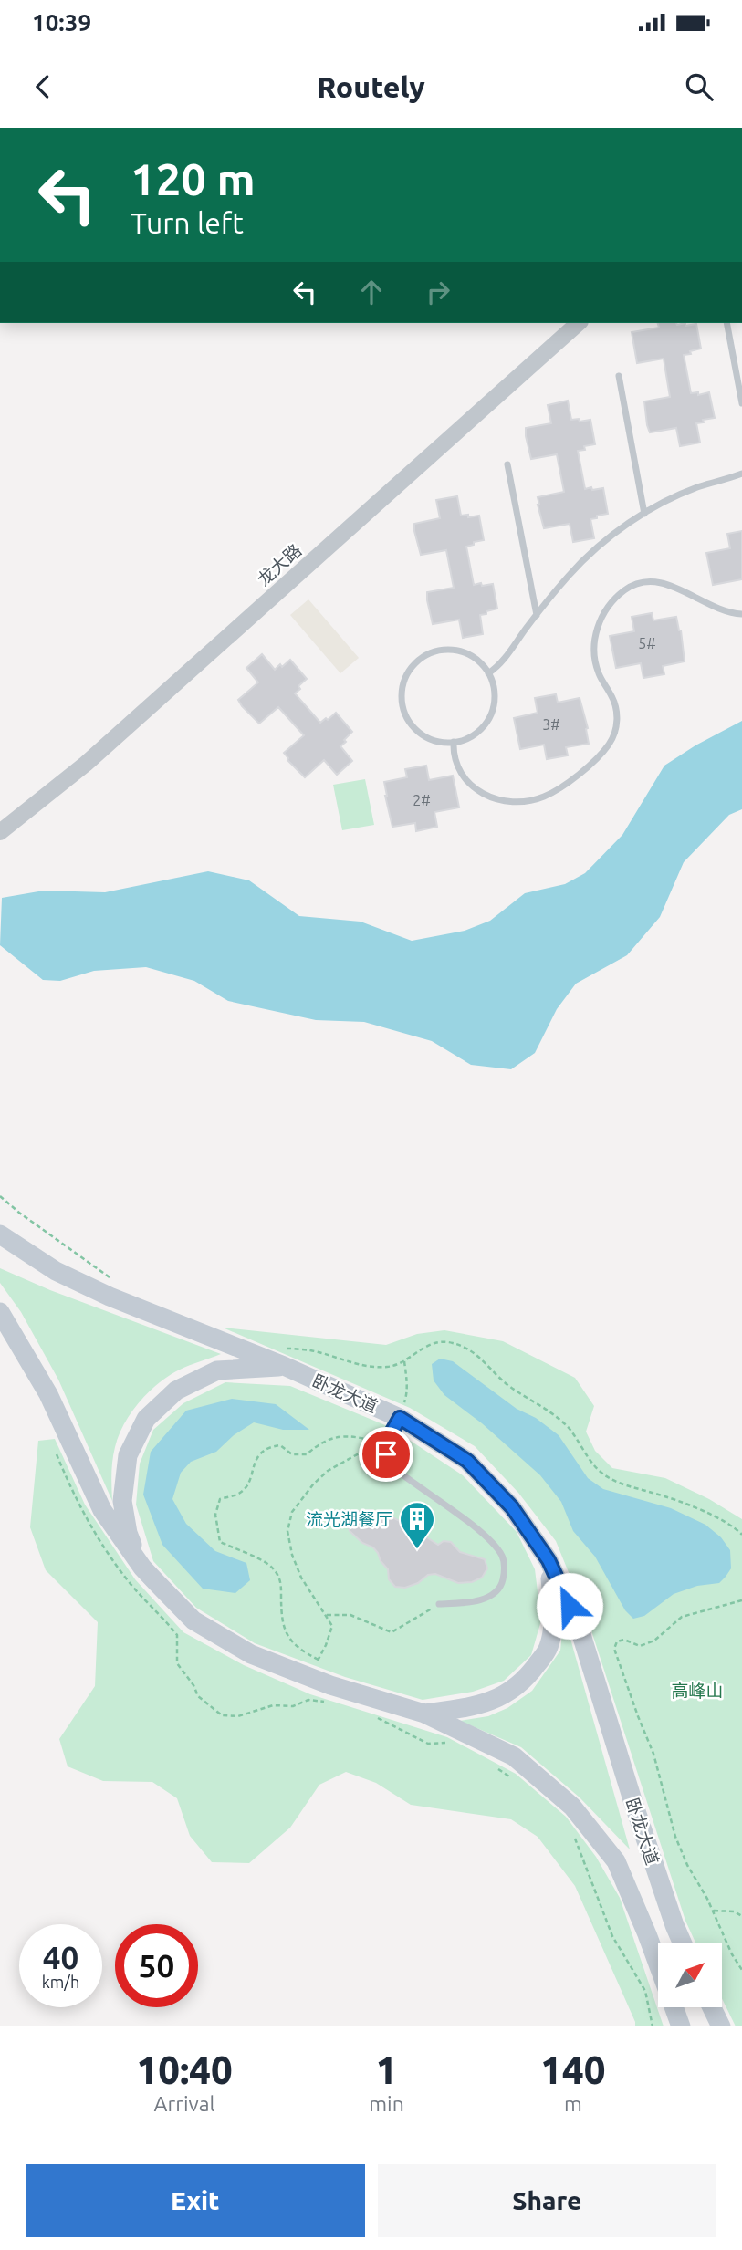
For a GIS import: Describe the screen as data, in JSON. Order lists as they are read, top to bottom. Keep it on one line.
{"streets":{"main road":["卧龙大道"],"street":["龙大路"]},"parks":["高峰山"],"places":{"building":["流光湖餐厅"]},"house_numbers":["5#","3#","2#"],"north":"top right","page":{"status":"10:39","header":"Routely","turn":["120 m","Turn left"],"speed":"40 km/h","limit":"50","eta":["10:40","Arrival","1","min","140","m"],"buttons":["Exit","Share"]}}
